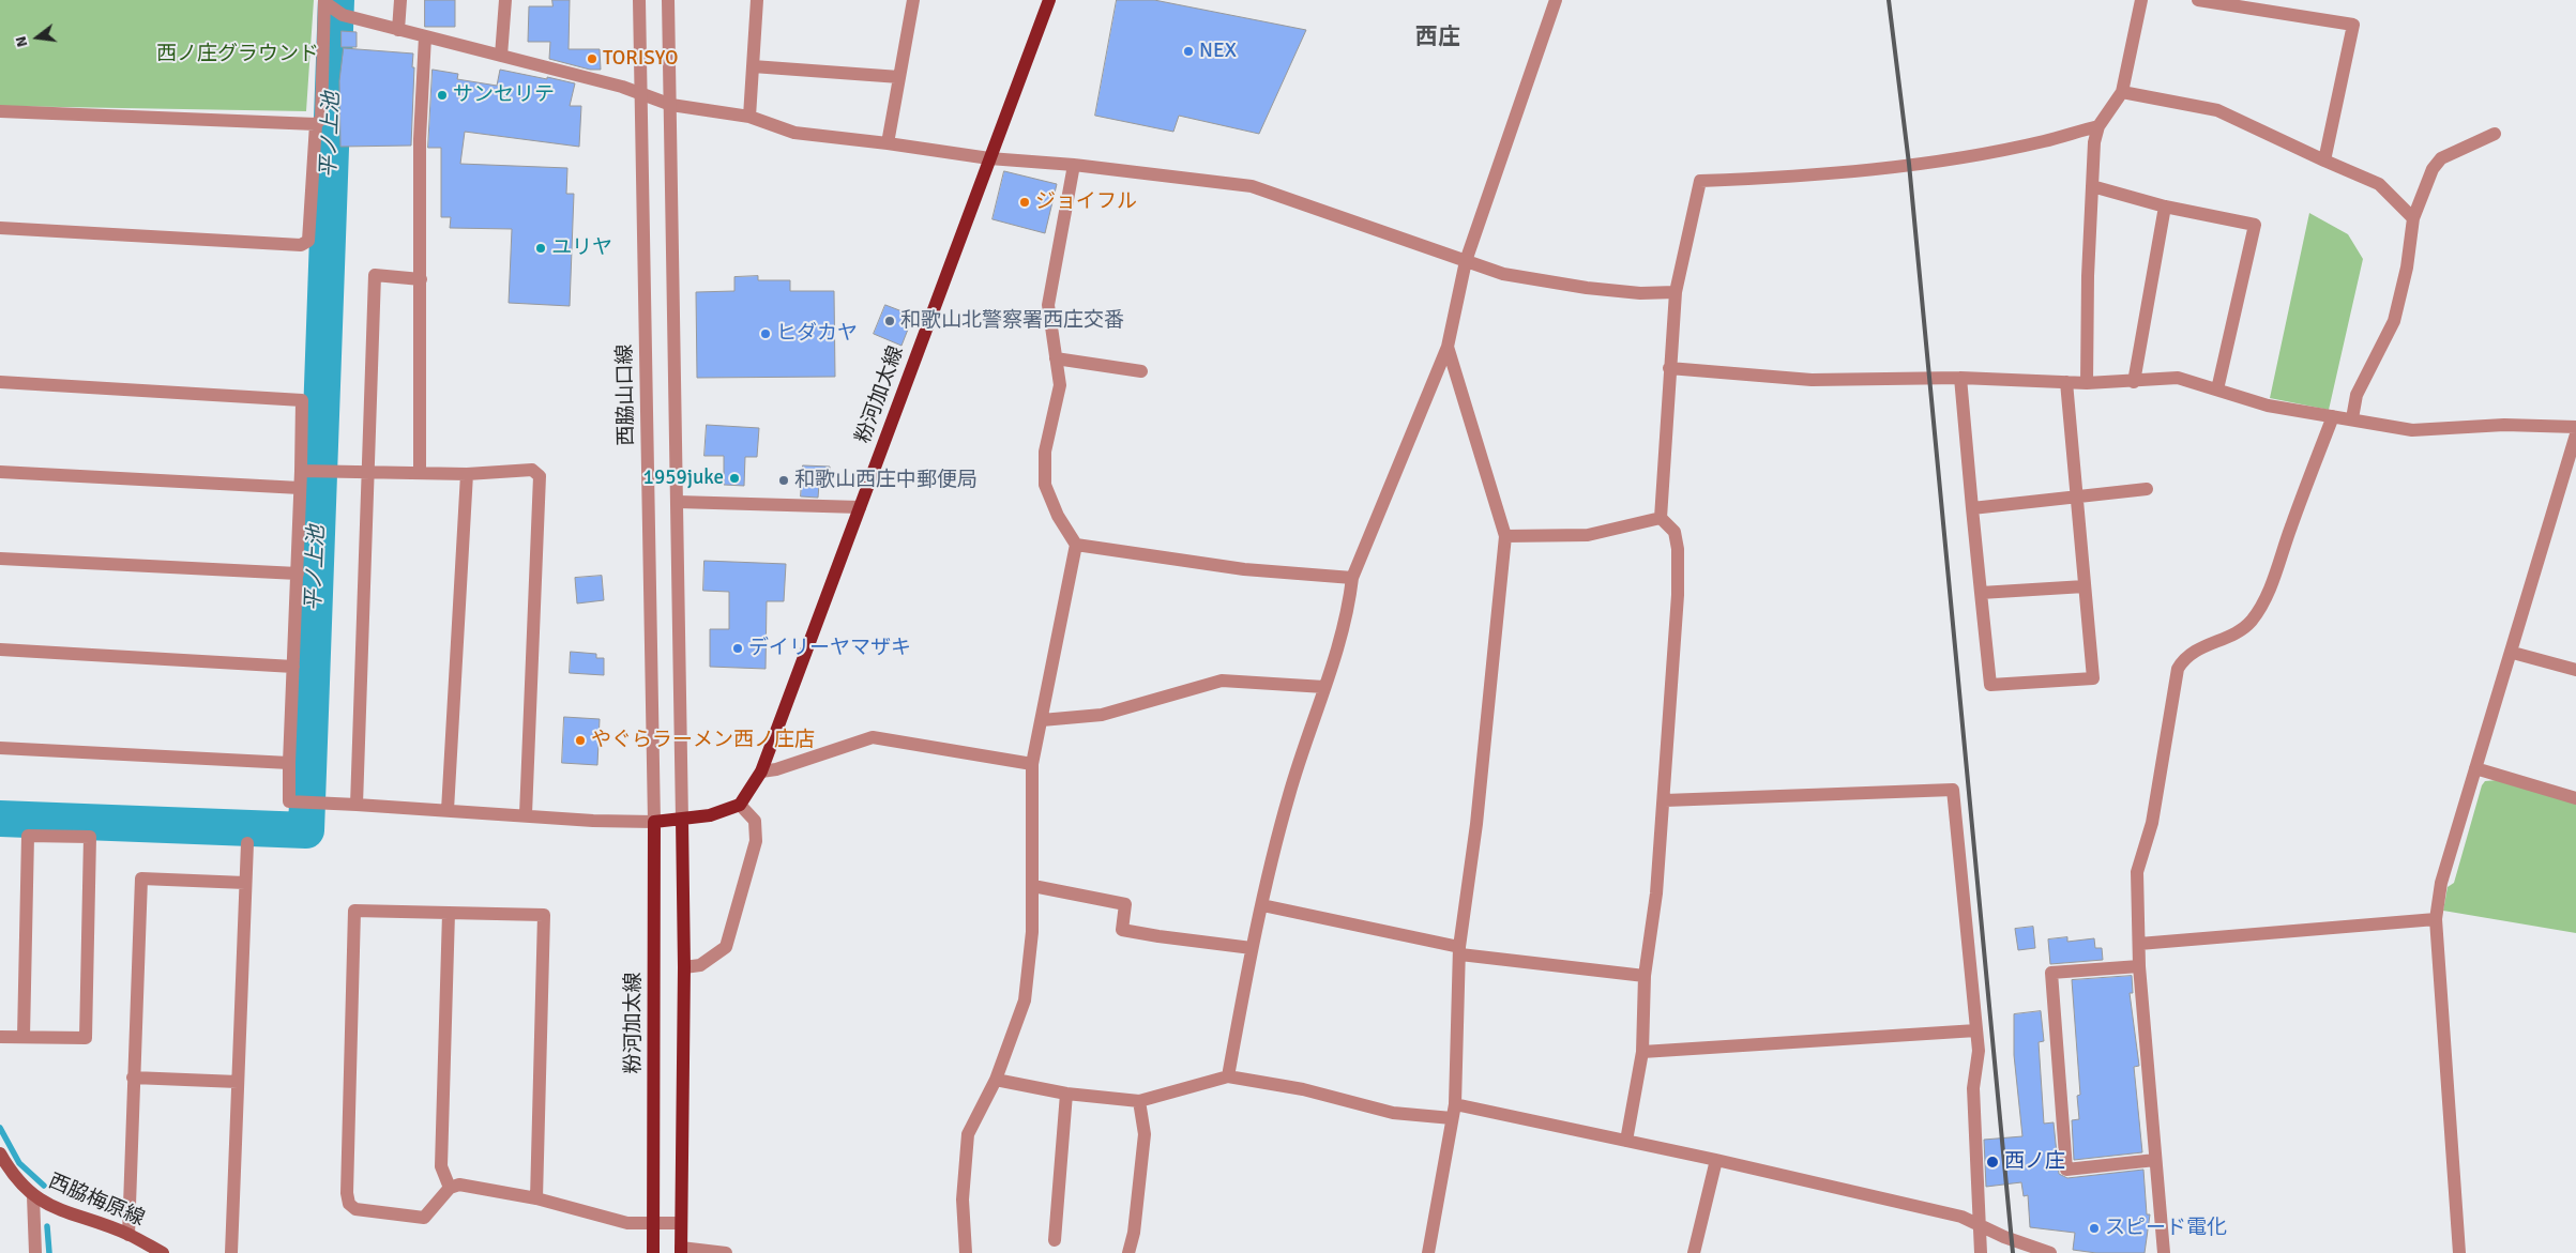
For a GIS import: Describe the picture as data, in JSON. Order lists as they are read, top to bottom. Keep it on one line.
{"streets":{"main road":["粉河加太線","西脇梅原線"],"street":["西脇山口線"]},"crossings":[["西脇山口線","粉河加太線"]],"districts":["西庄"],"water":["平ノ上池"],"parks":["西ノ庄グラウンド"],"places":["NEX","TORISYO","サンセリテ","ジョイフル","ユリヤ","和歌山北警察署西庄交番","ヒダカヤ","1959juke","和歌山西庄中郵便局","デイリーヤマザキ","やぐらラーメン西ノ庄店","西ノ庄","スピード電化"],"north":"left"}
